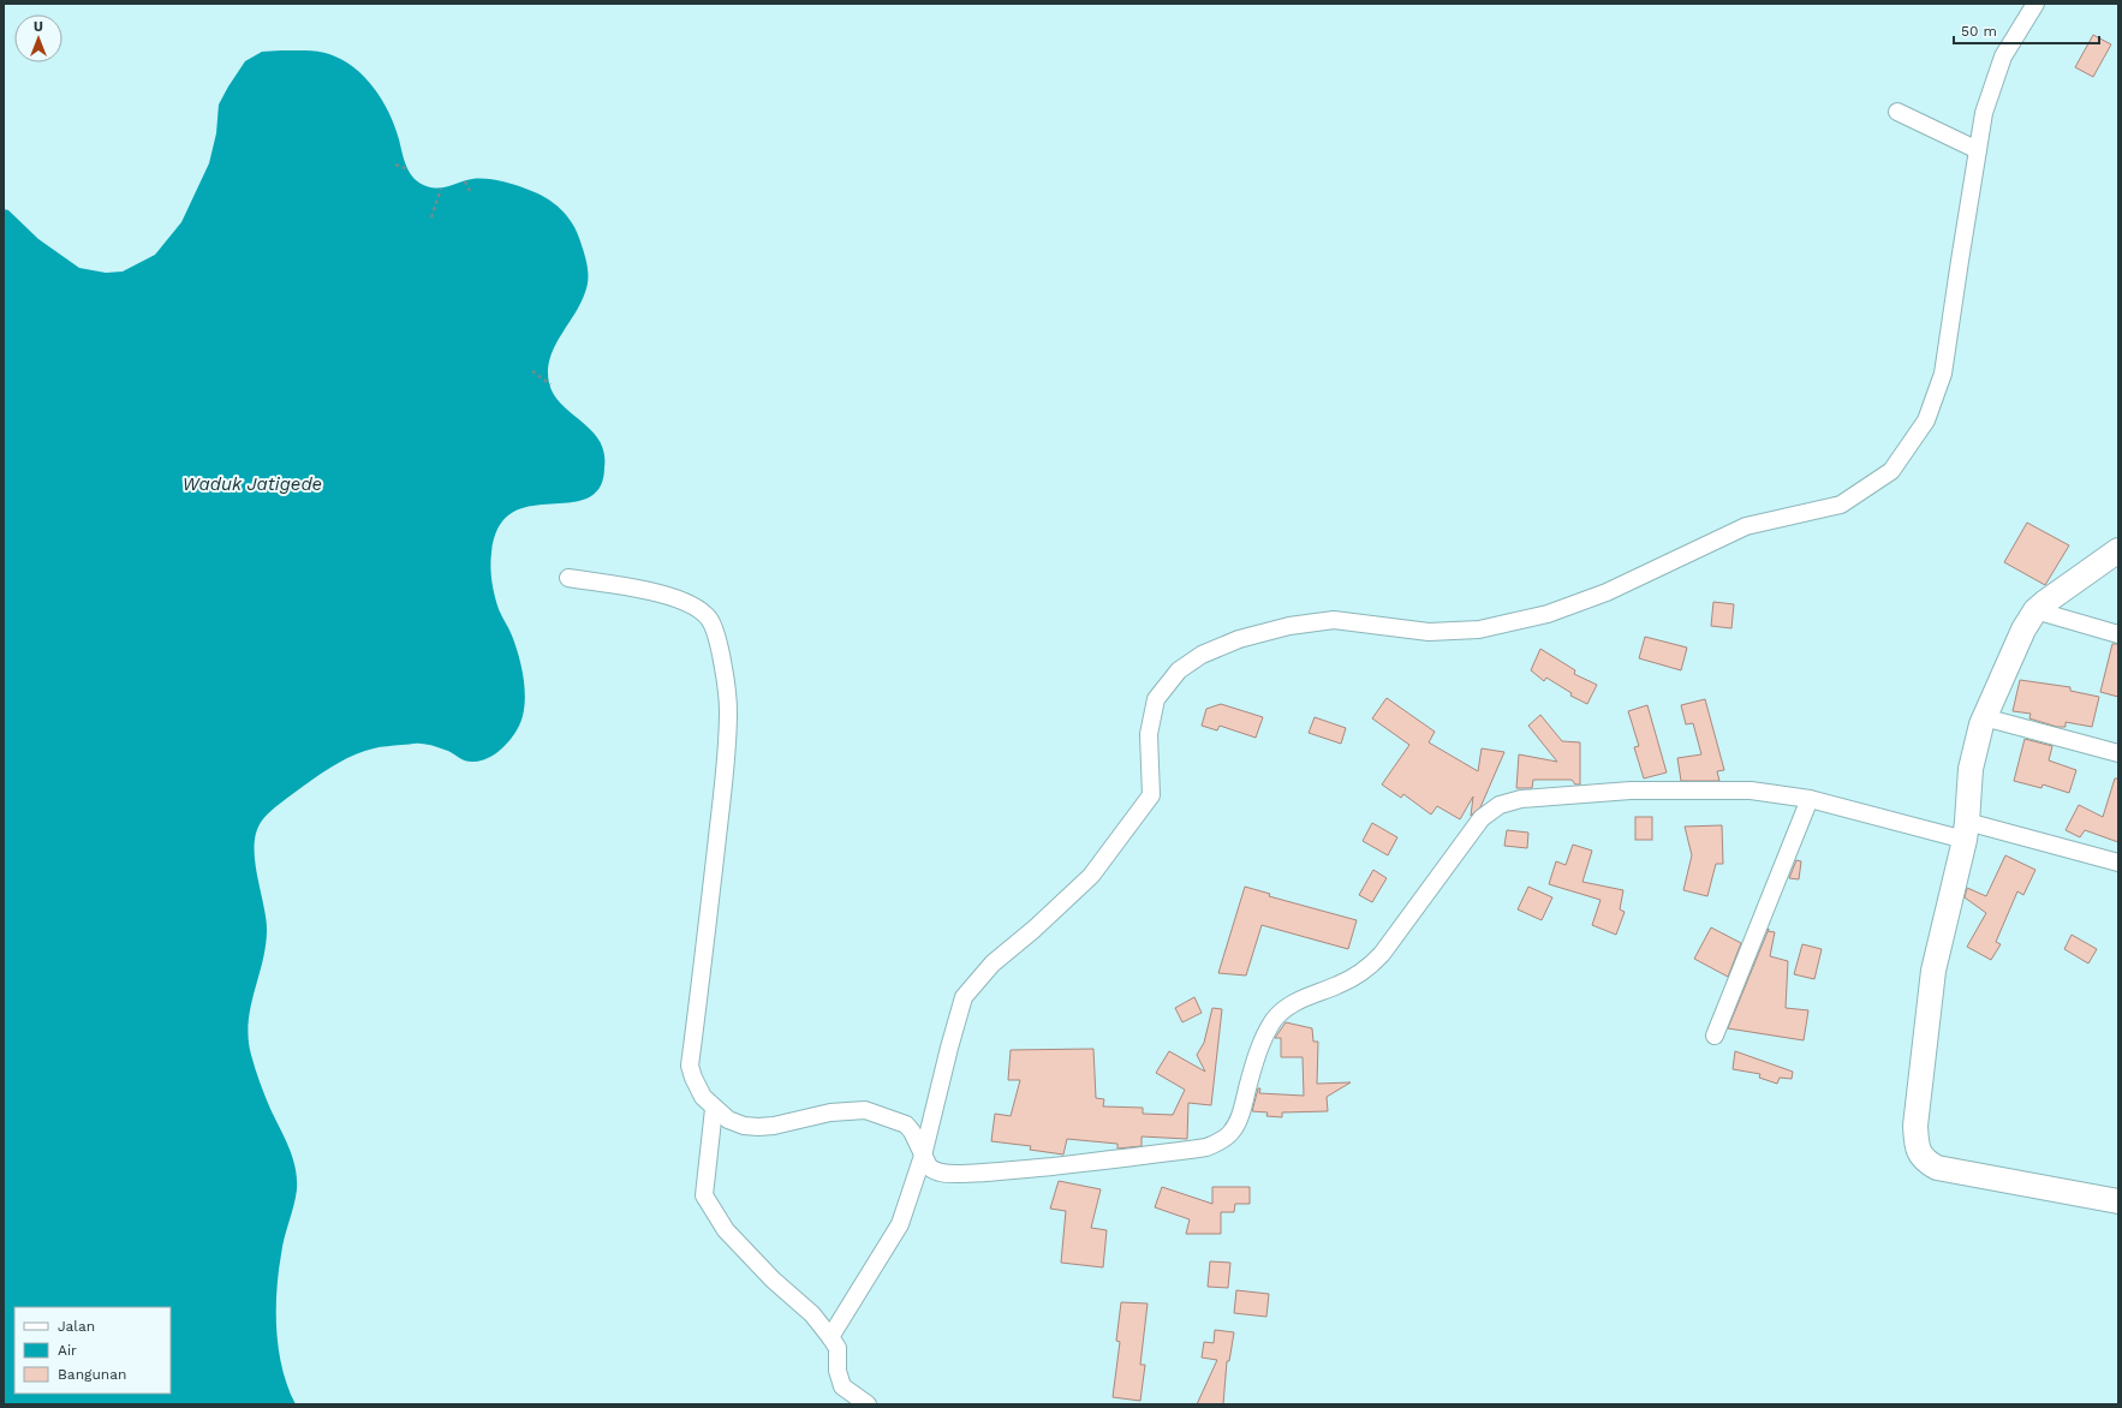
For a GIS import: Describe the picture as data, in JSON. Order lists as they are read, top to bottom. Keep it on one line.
{"water":["Waduk Jatigede"],"legend":["Jalan","Air","Bangunan"],"scale_bar":"50 m","north":"top"}
